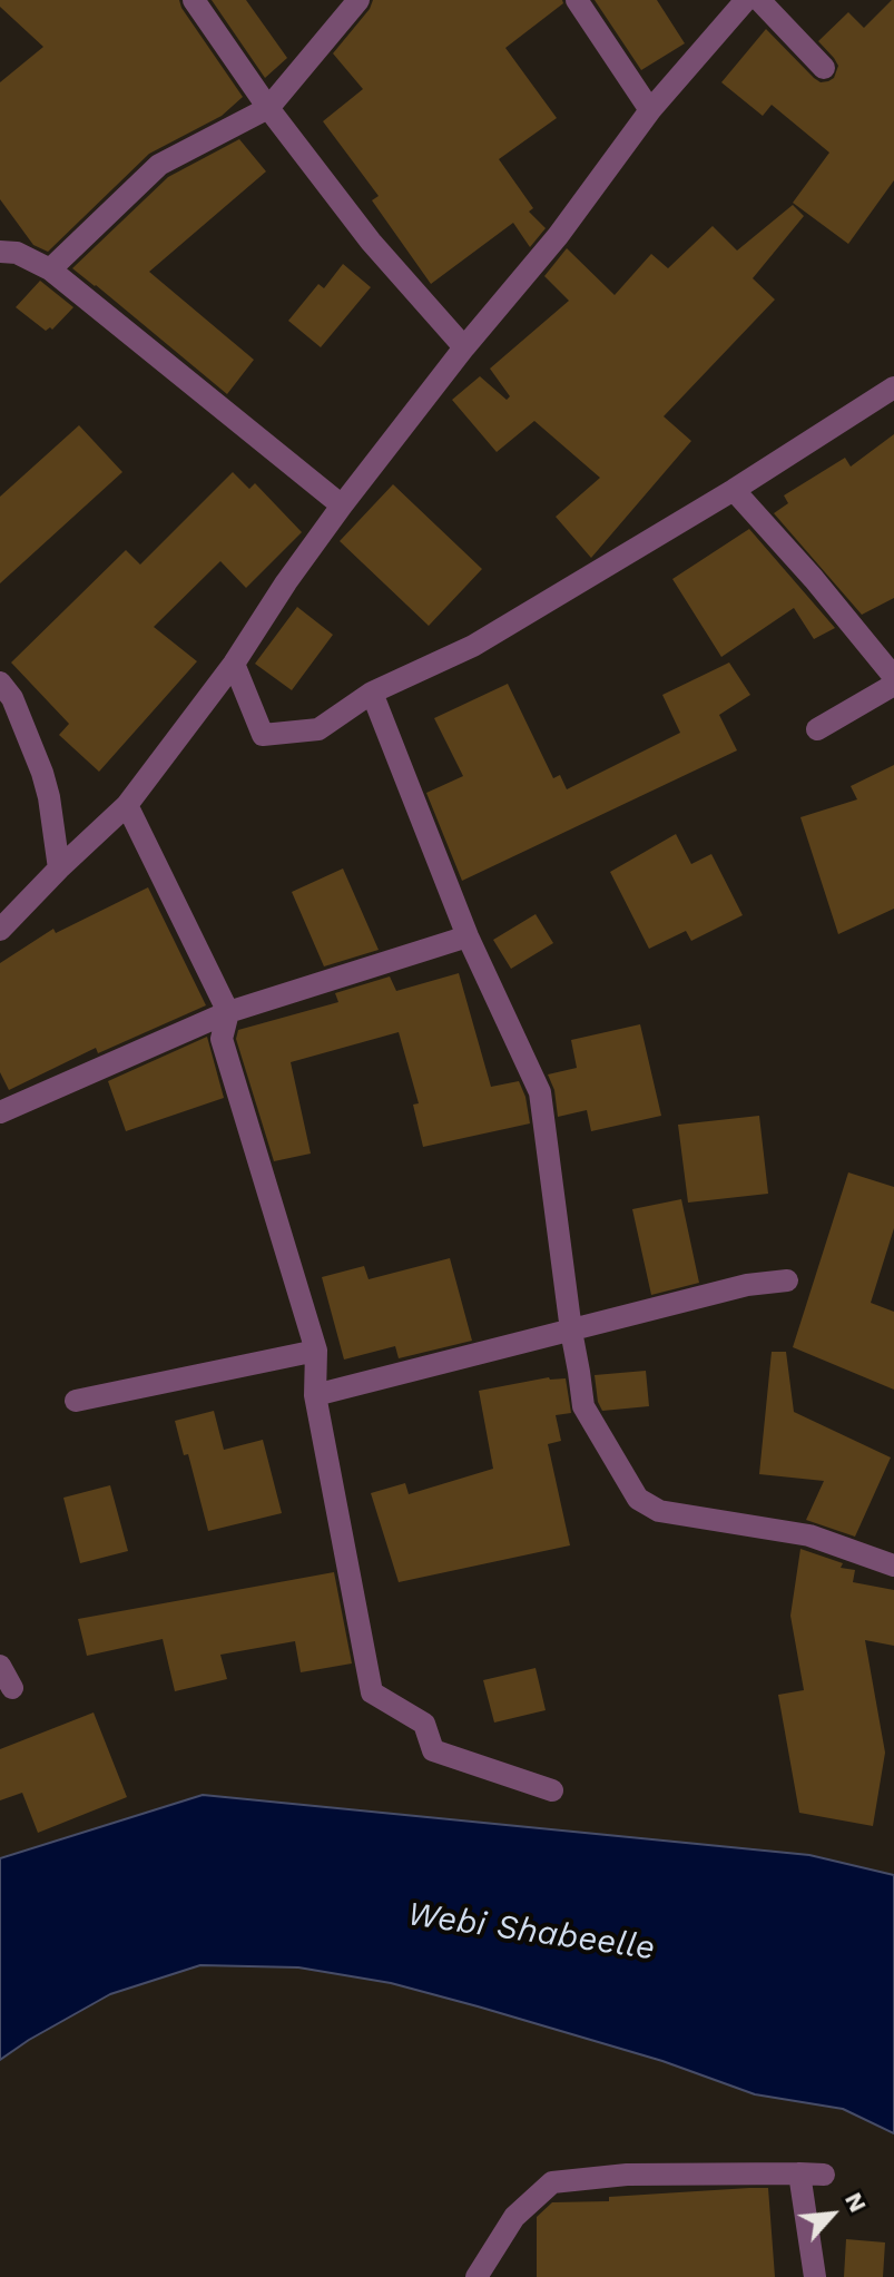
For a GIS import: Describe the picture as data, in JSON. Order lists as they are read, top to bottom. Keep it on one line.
{"water":["Webi Shabeelle"],"north":"top right"}
